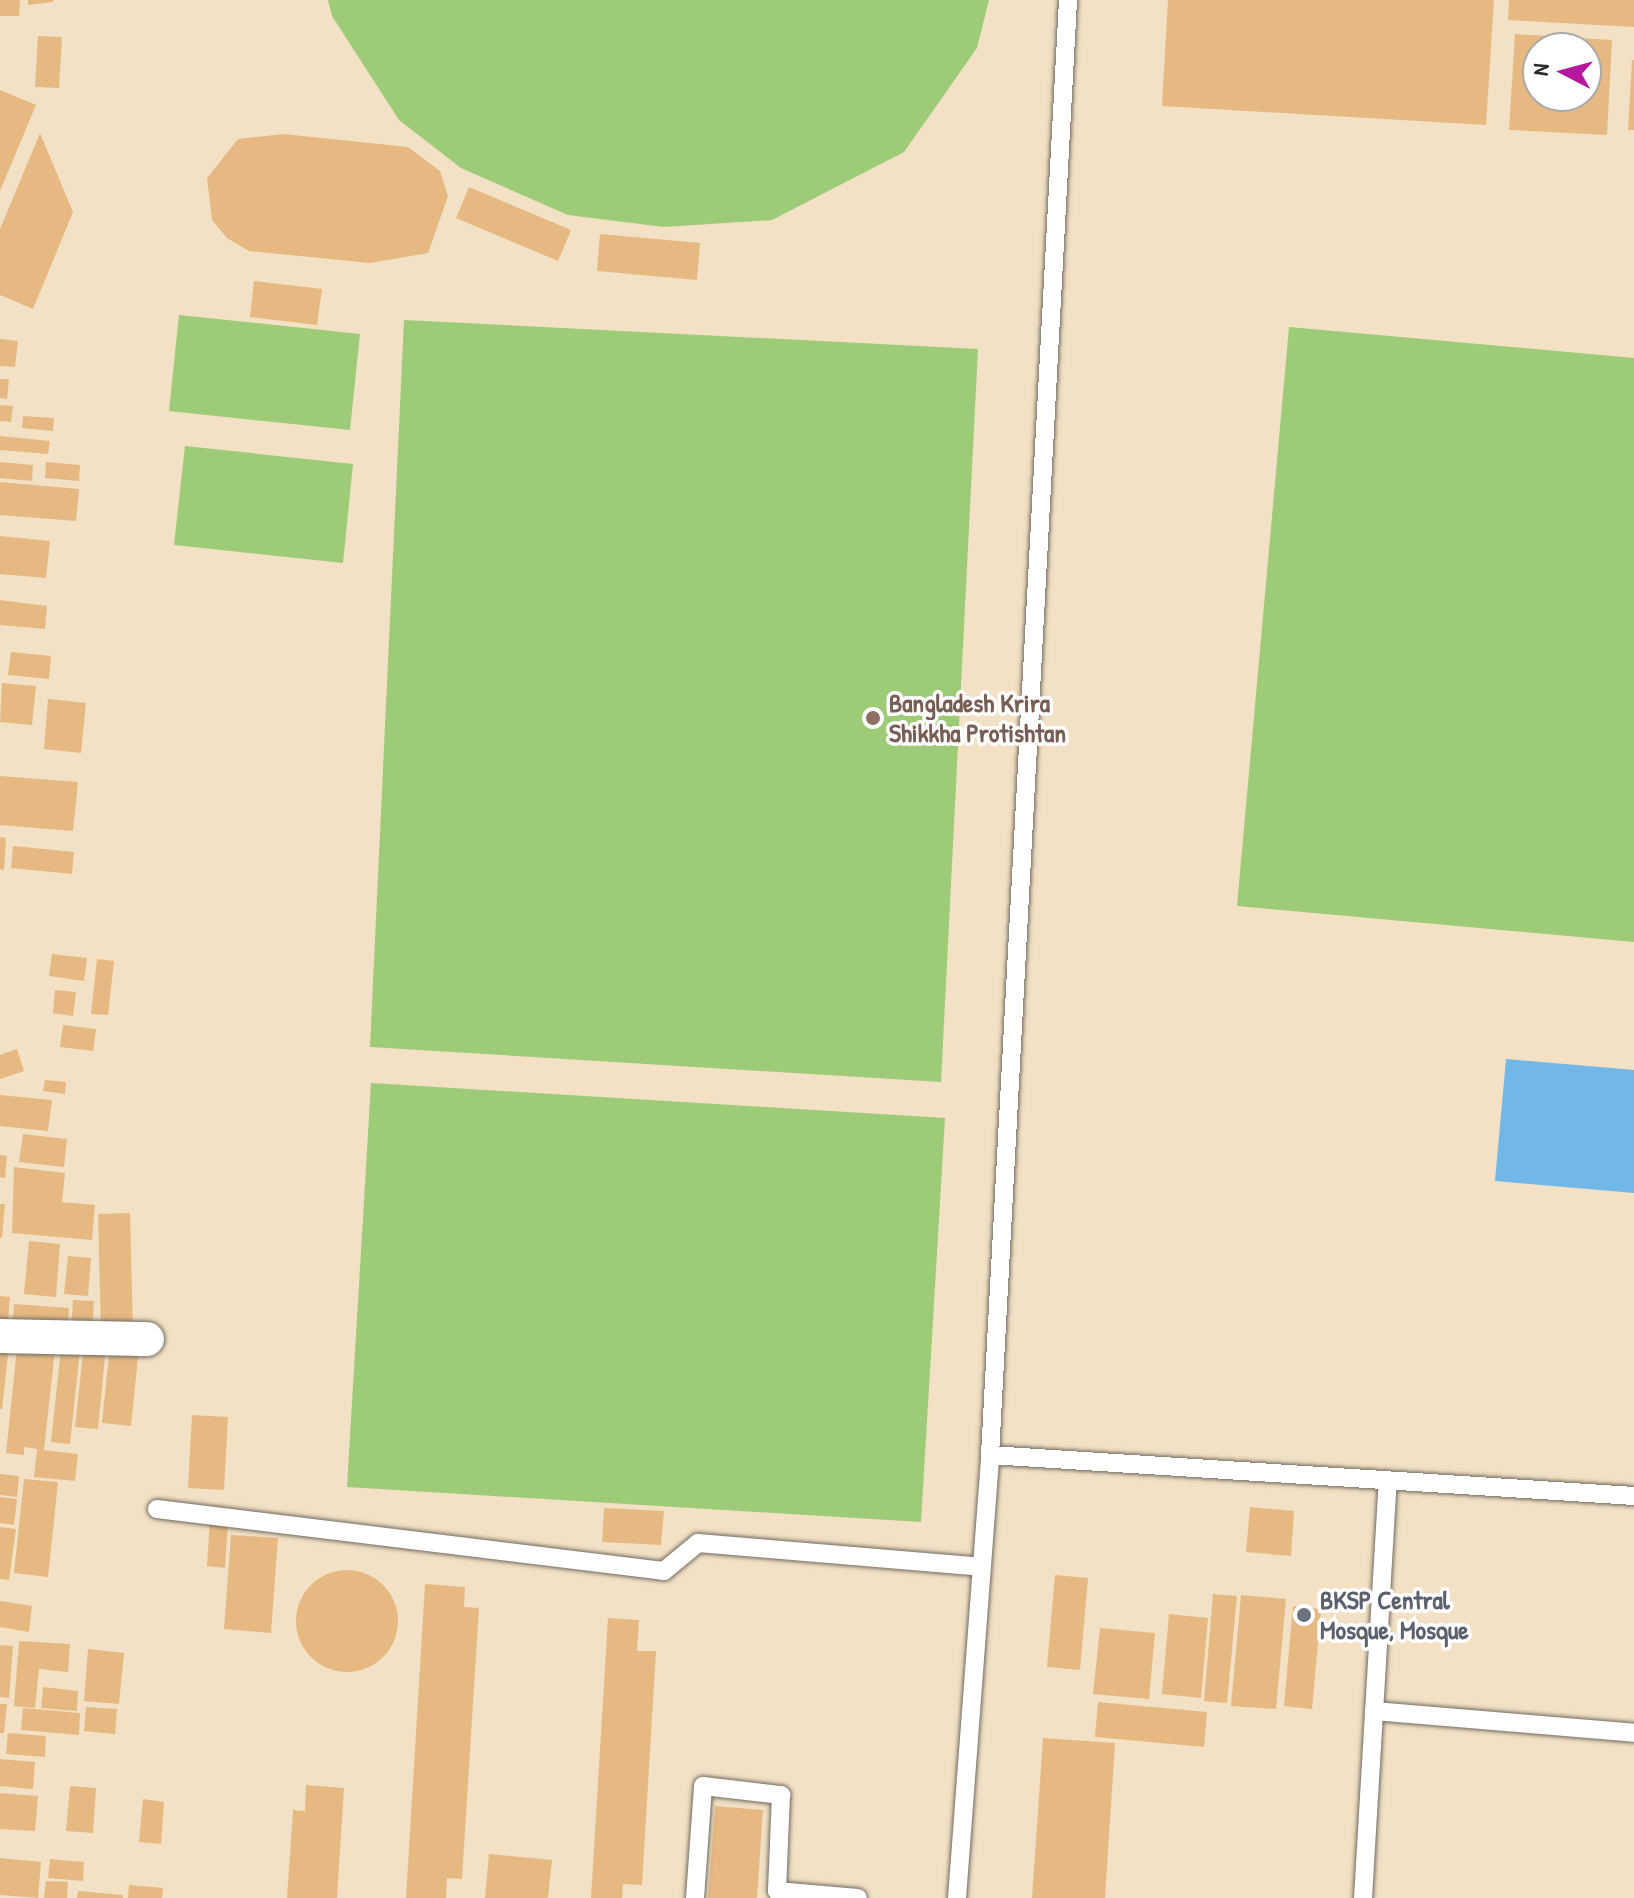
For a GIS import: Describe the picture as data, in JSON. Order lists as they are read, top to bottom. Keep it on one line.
{"places":["Bangladesh Krira Shikkha Protishtan","BKSP Central Mosque, Mosque"],"north":"left"}
